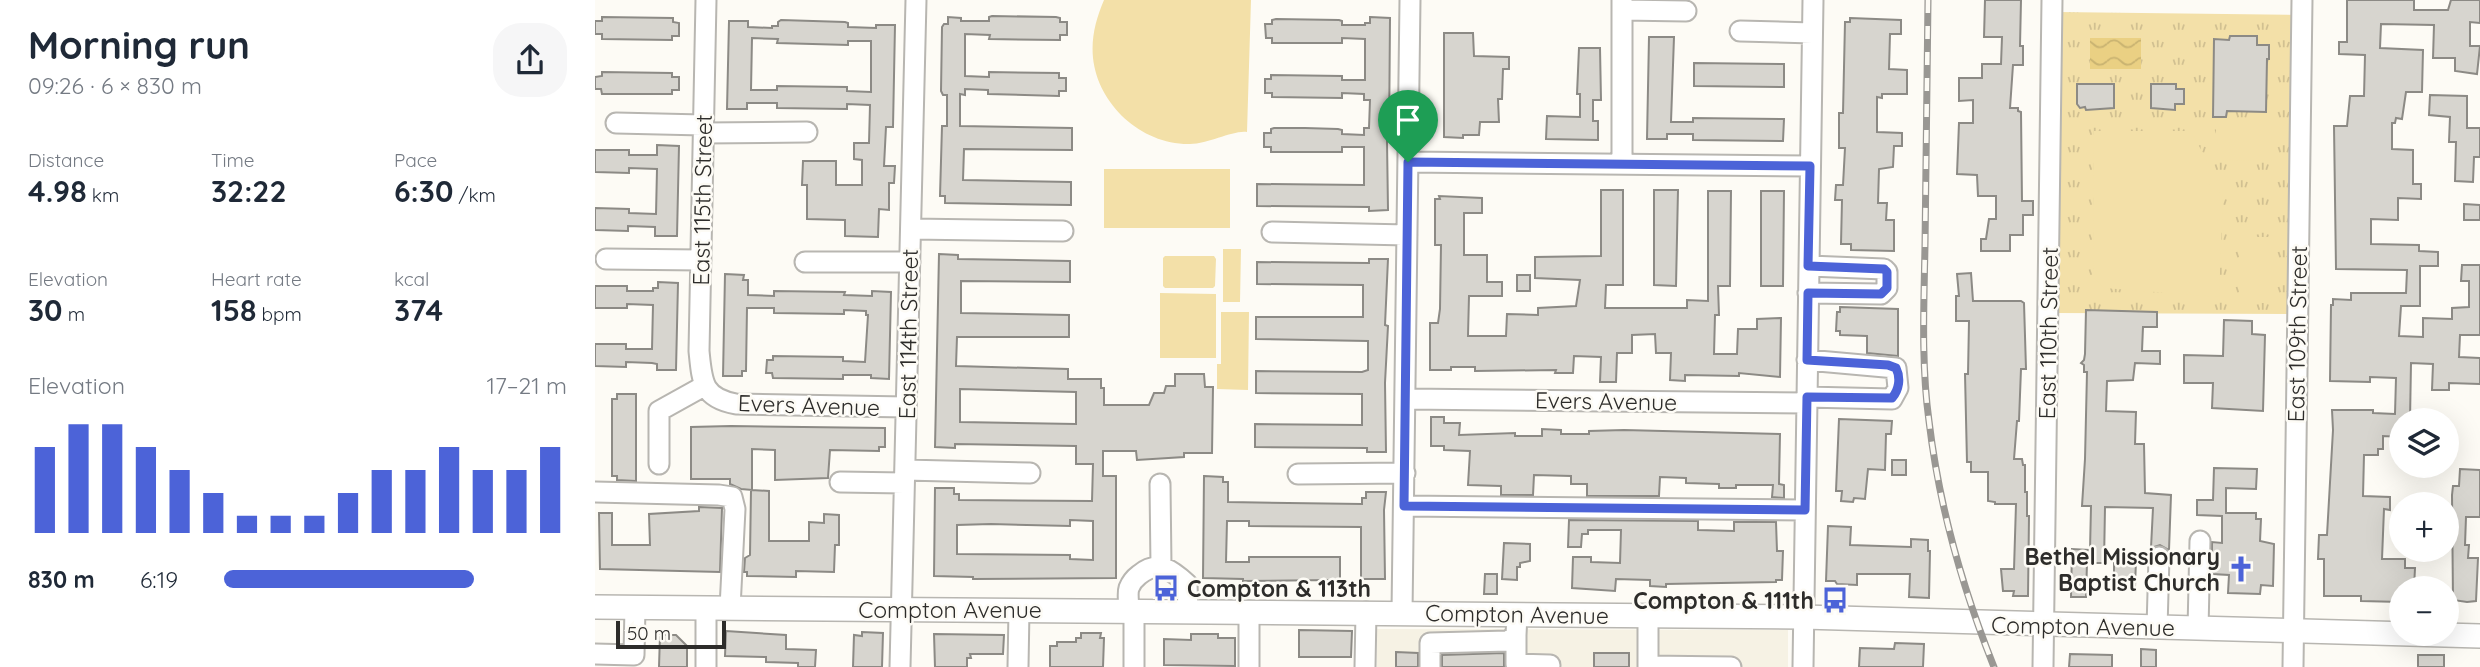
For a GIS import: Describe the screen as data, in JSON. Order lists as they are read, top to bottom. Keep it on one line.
{"streets":{"main road":["Compton Avenue"],"street":["East 115th Street","East 110th Street","East 114th Street","East 109th Street","Evers Avenue"]},"crossings":[["East 115th Street","Evers Avenue"],["East 110th Street","Compton Avenue"],["East 114th Street","Evers Avenue"],["East 114th Street","Compton Avenue"],["East 109th Street","Compton Avenue"]],"places":{"church":["Bethel Missionary Baptist Church"],"bus stop":["Compton & 113th","Compton & 111th"]},"scale_bar":"50 m","page":{"heading":["Morning run","09:26 · 6 × 830 m"],"stats":[["Distance","4.98 km"],["Time","32:22"],["Pace","6:30 /km"],["Elevation","30 m"],["Heart rate","158 bpm"],["kcal","374"]],"chart":["Elevation","17–21 m"],"map_buttons":["+","−"],"list":[{"name":"830 m","note":"6:19"}],"scale":"50 m"}}
